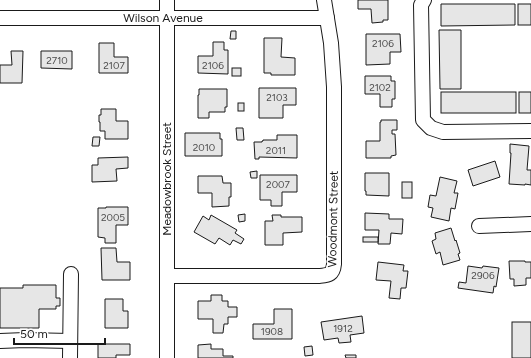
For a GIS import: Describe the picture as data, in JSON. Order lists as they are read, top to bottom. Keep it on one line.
{"streets":{"street":["Wilson Avenue","Meadowbrook Street","Woodmont Street"]},"crossings":[["Wilson Avenue","Meadowbrook Street"],["Wilson Avenue","Woodmont Street"],["Meadowbrook Street","Woodmont Street"]],"house_numbers":["2106","2710","2107","2106","2102","2103","2010","2011","2007","2005","2906","1912","1908"],"scale_bar":"50 m"}
